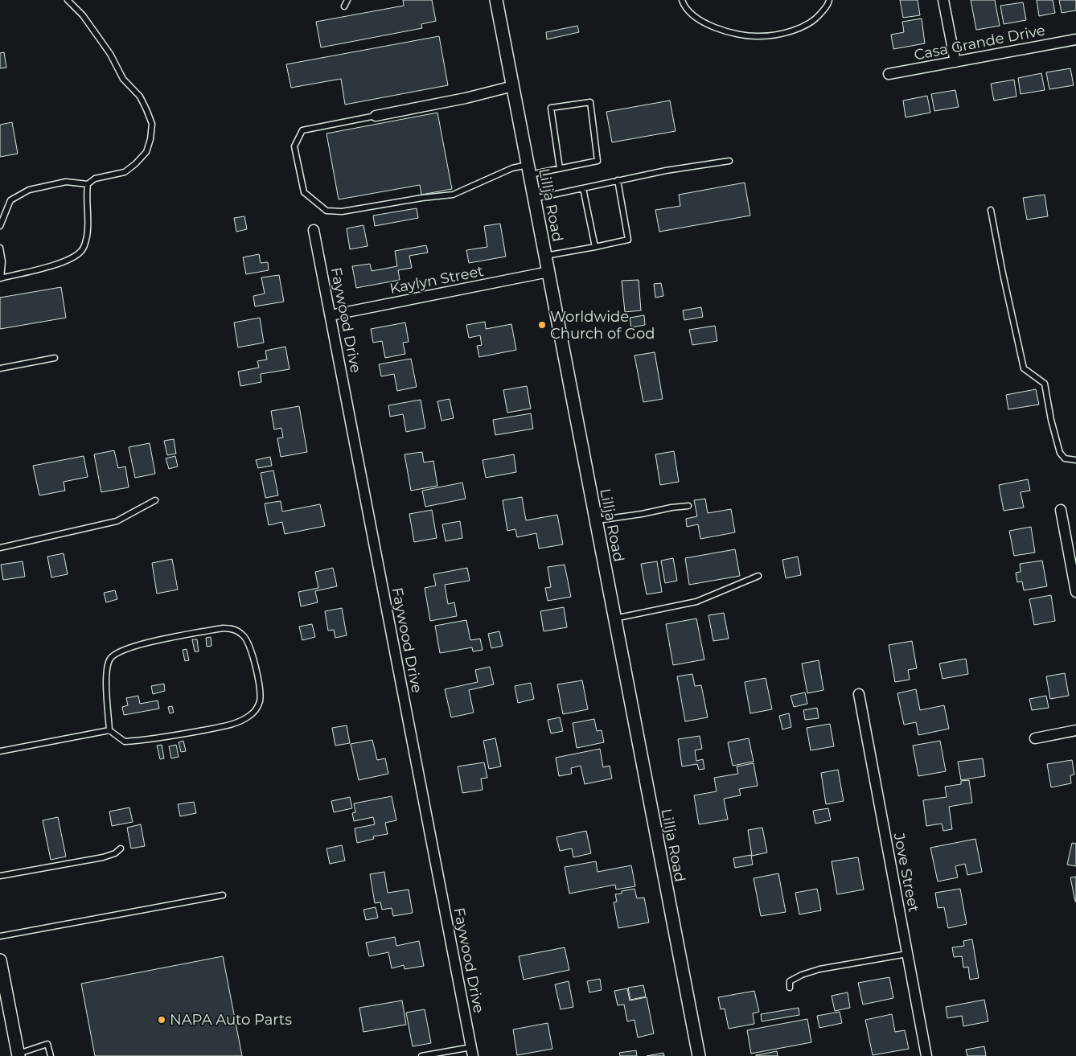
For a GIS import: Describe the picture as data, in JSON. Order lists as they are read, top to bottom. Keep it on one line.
{"streets":{"street":["Casa Grande Drive","Lillja Road","Kaylyn Street","Faywood Drive","Jove Street"]},"crossings":[["Lillja Road","Kaylyn Street"],["Kaylyn Street","Faywood Drive"]],"places":["Worldwide Church of God","NAPA Auto Parts"]}
